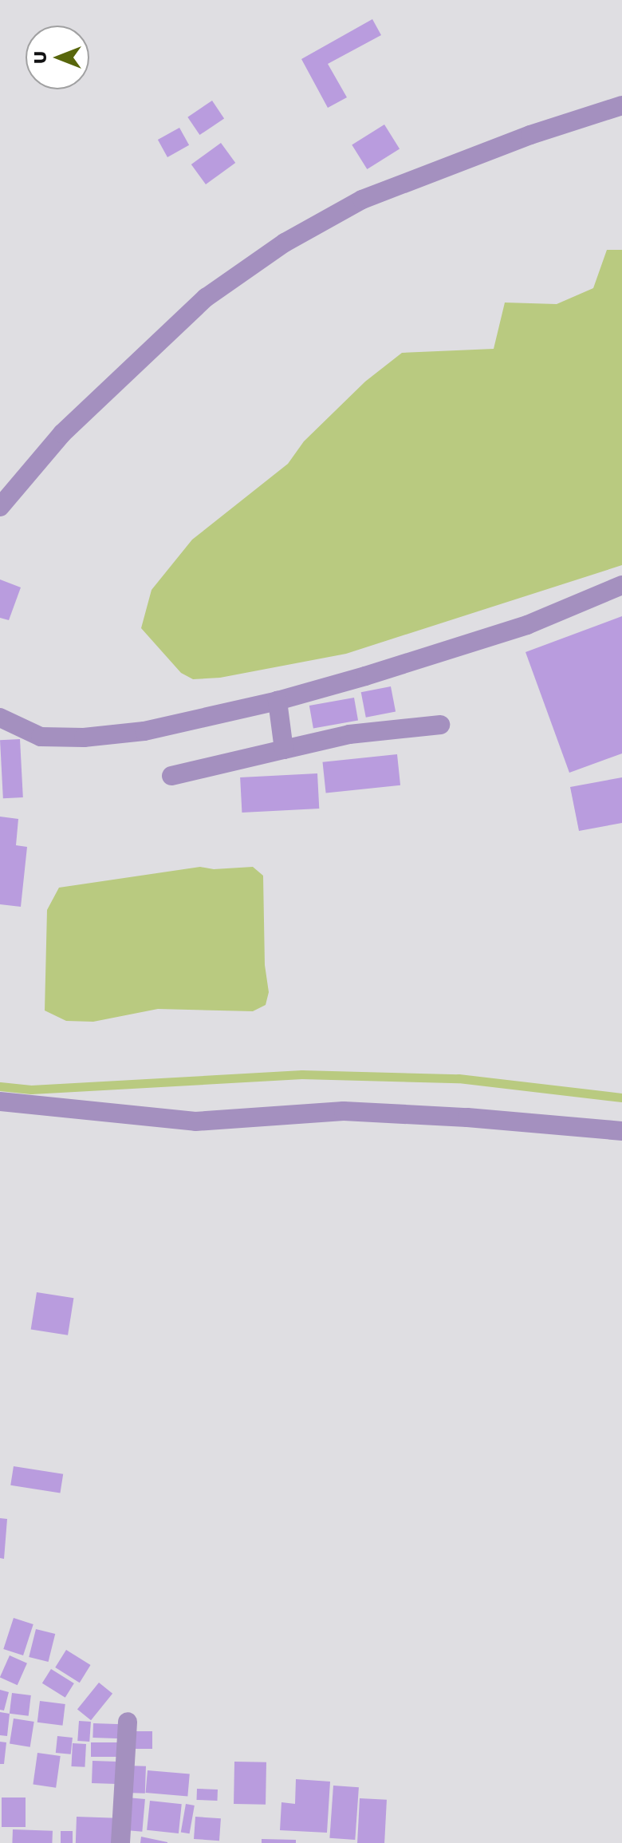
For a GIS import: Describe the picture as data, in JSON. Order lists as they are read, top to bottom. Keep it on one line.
{"north":"left"}
